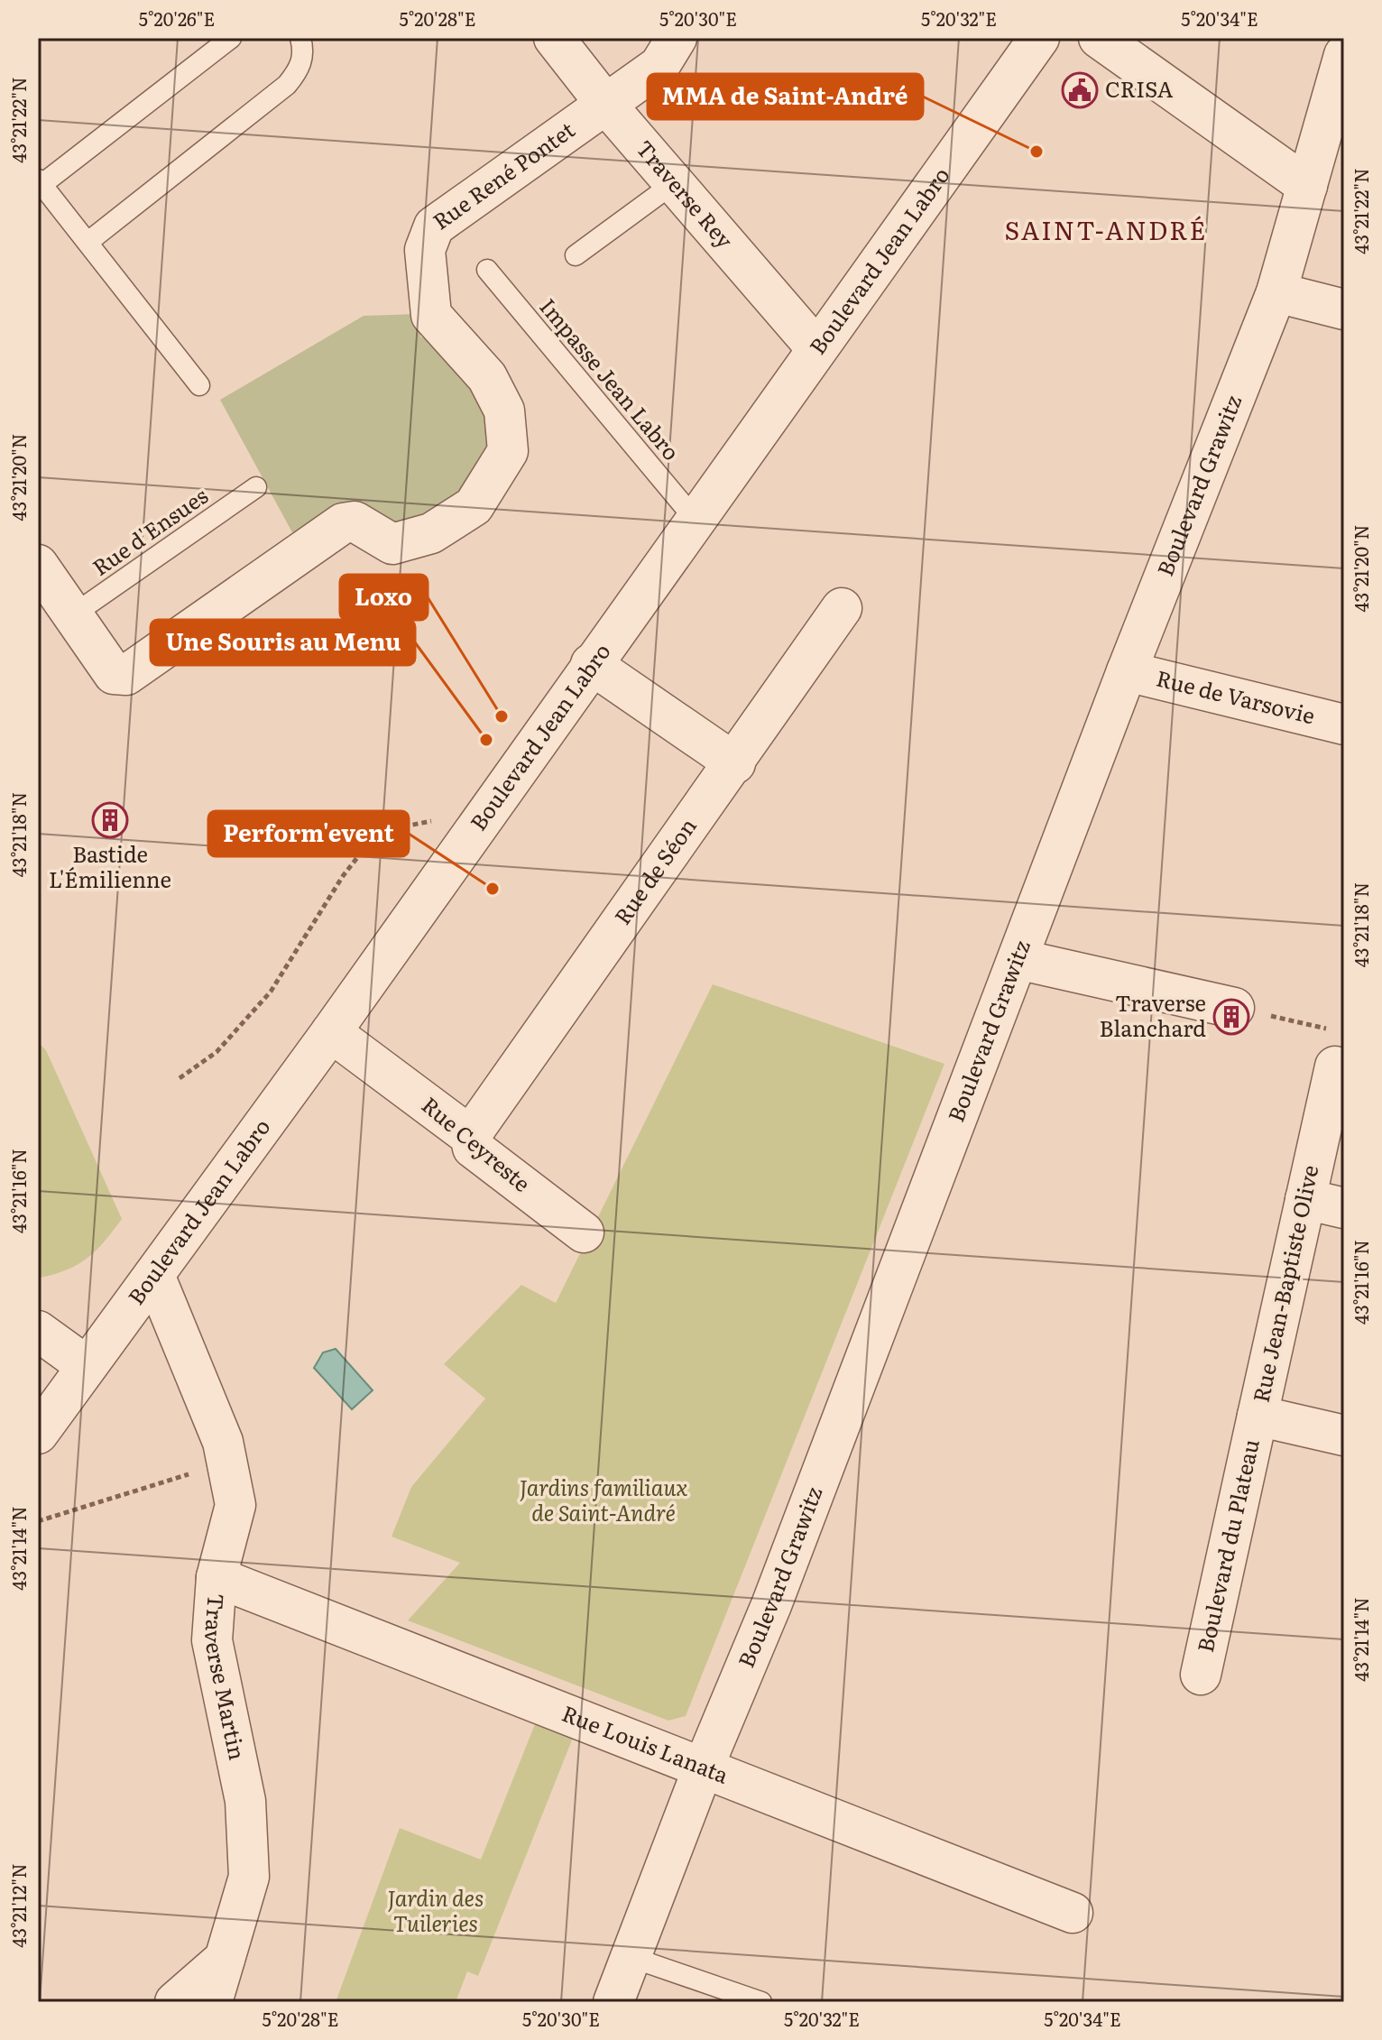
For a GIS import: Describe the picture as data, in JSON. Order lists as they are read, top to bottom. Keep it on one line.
{"streets":{"street":["Rue René Pontet","Traverse Rey","Boulevard Jean Labro","Boulevard Grawitz","Rue de Varsovie","Rue de Séon","Rue Ceyreste","Rue Jean-Baptiste Olive","Boulevard du Plateau","Traverse Martin","Rue Louis Lanata"],"lane":["Impasse Jean Labro","Rue d'Ensues"]},"crossings":[["Rue René Pontet","Traverse Rey"],["Rue René Pontet","Rue d'Ensues"],["Traverse Rey","Boulevard Jean Labro"],["Boulevard Jean Labro","Impasse Jean Labro"],["Boulevard Jean Labro","Rue Ceyreste"],["Boulevard Jean Labro","Traverse Martin"],["Boulevard Grawitz","Rue de Varsovie"],["Boulevard Grawitz","Rue Louis Lanata"],["Rue de Séon","Rue Ceyreste"],["Rue Jean-Baptiste Olive","Boulevard du Plateau"],["Traverse Martin","Rue Louis Lanata"]],"districts":["SAINT-ANDRÉ"],"parks":["Jardins familiaux de Saint-André","Jardin des Tuileries"],"places":{"public building":["CRISA"],"other":["MMA de Saint-André","Loxo","Une Souris au Menu","Perform'event"],"building":["Bastide L'Émilienne","Traverse Blanchard"]},"coordinates":["5°20'26\"E","5°20'28\"E","5°20'30\"E","5°20'32\"E","5°20'34\"E","43°21'22\"N","43°21'20\"N","43°21'18\"N","43°21'16\"N","43°21'14\"N","43°21'12\"N"]}
